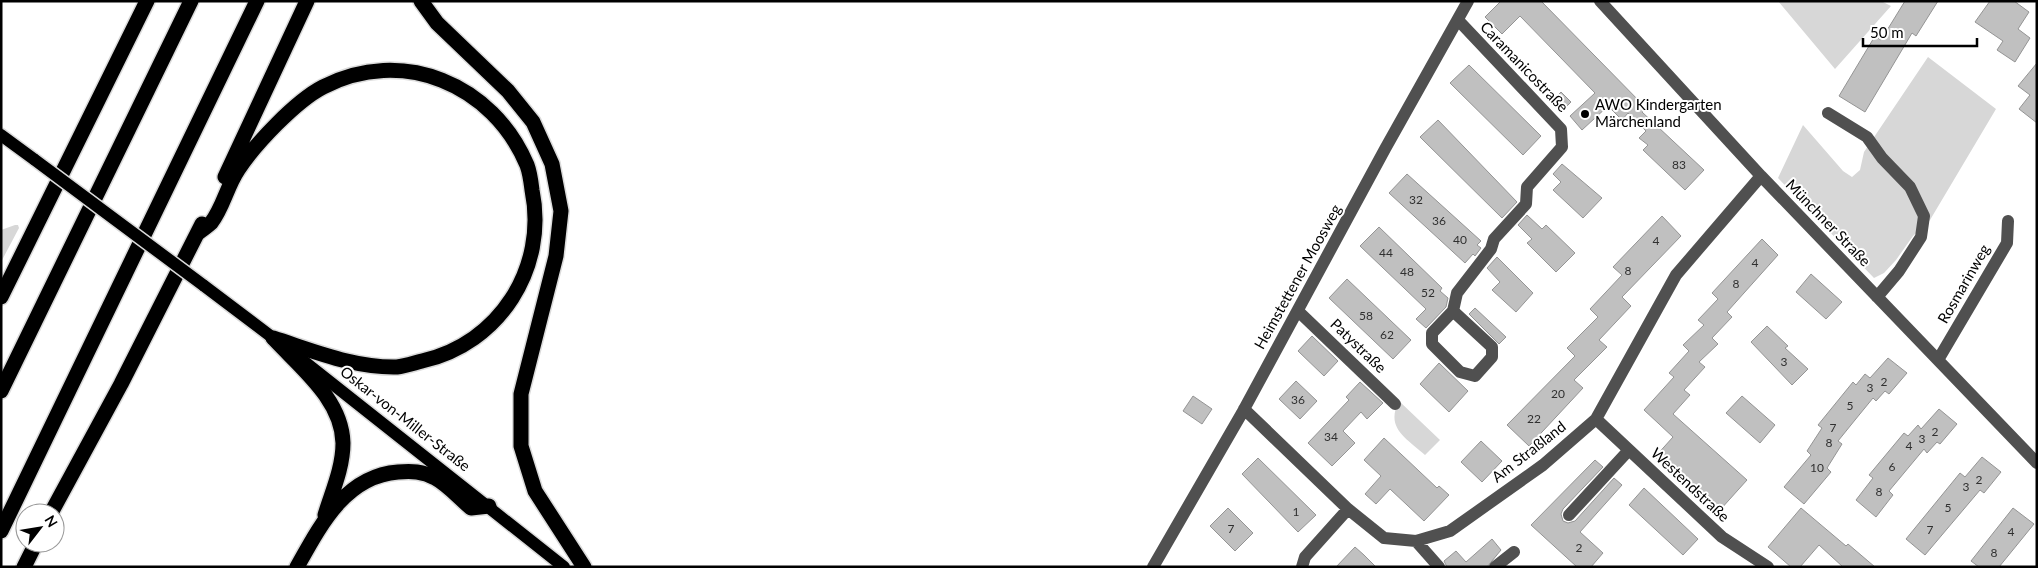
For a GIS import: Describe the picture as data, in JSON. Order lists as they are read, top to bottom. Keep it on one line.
{"streets":{"main road":["Oskar-von-Miller-Straße"],"street":["Caramanicostraße","Münchner Straße","Heimstettener Moosweg","Rosmarinweg","Patystraße","Am Straßland","Westendstraße"]},"crossings":[["Caramanicostraße","Heimstettener Moosweg"],["Münchner Straße","Rosmarinweg"],["Münchner Straße","Am Straßland"],["Heimstettener Moosweg","Patystraße"],["Heimstettener Moosweg","Am Straßland"],["Am Straßland","Westendstraße"]],"places":["AWO Kindergarten Märchenland"],"house_numbers":["83","32","36","40","4","44","4","8","48","8","52","58","62","3","2","3","20","36","5","22","7","2","34","3","8","4","6","10","2","3","8","5","1","7","7","4","2","8"],"scale_bar":"50 m","north":"top right"}
